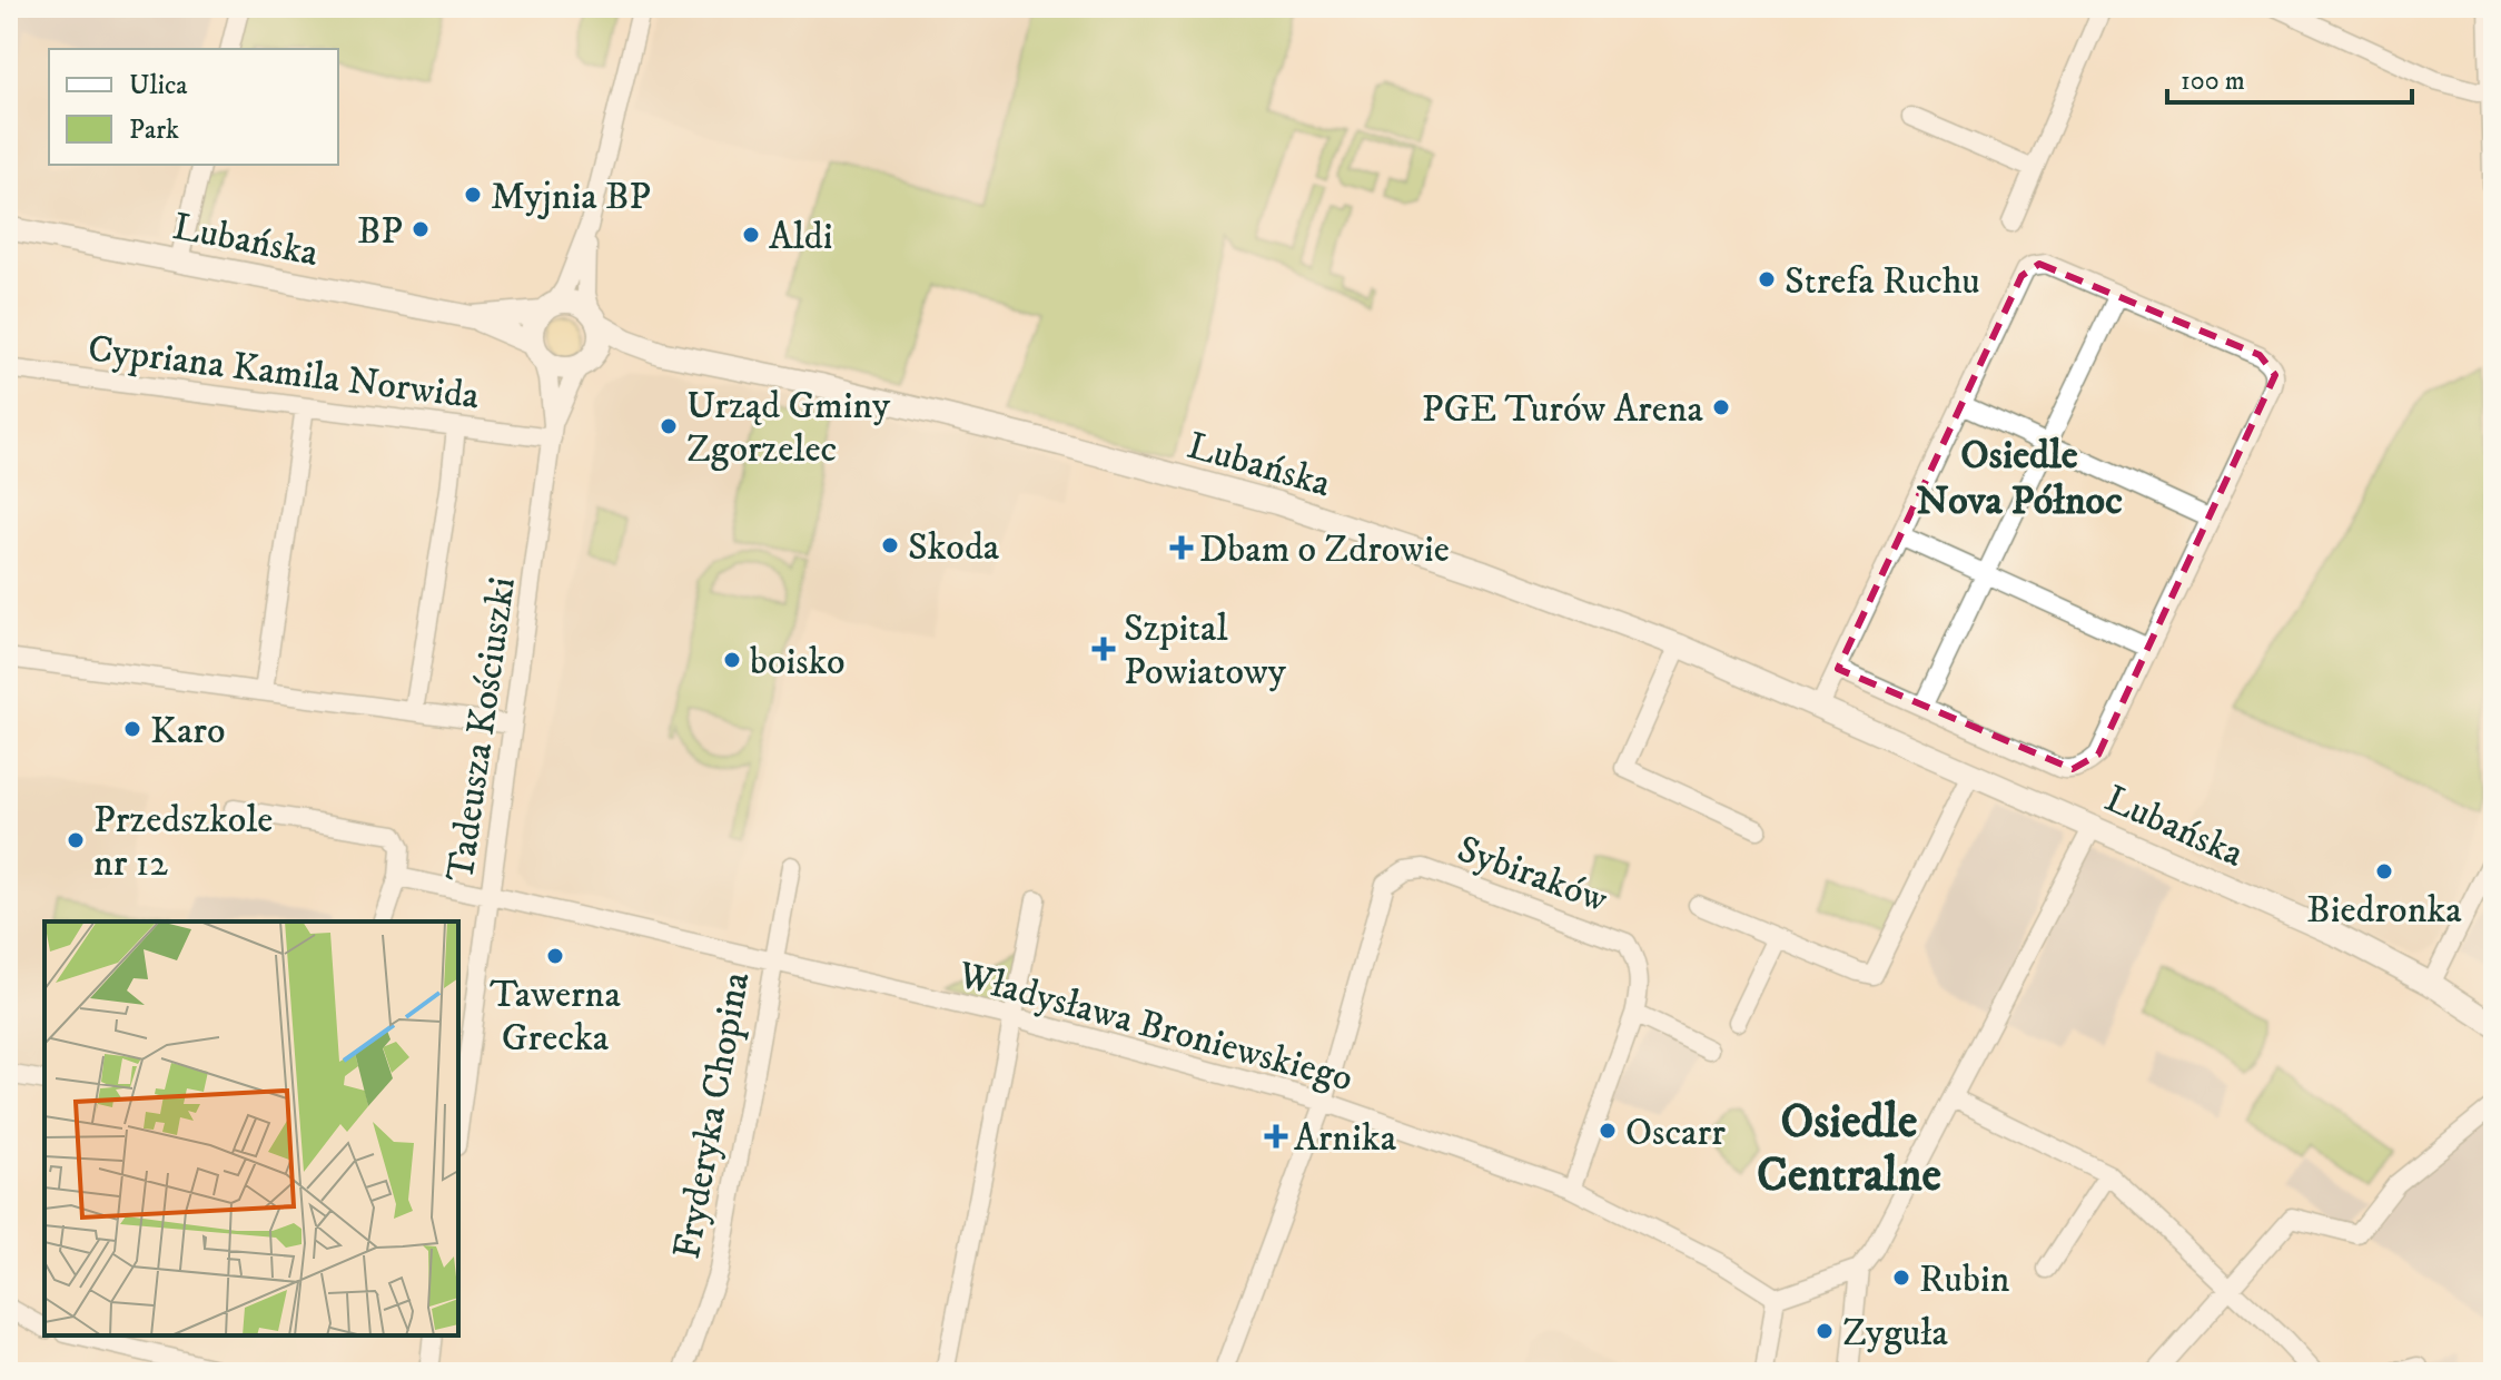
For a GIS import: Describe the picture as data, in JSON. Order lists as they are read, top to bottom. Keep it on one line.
{"streets":{"main road":["Lubańska"],"street":["Cypriana Kamila Norwida","Tadeusza Kościuszki","Sybiraków","Władysława Broniewskiego","Fryderyka Chopina"]},"crossings":[["Lubańska","Tadeusza Kościuszki"],["Cypriana Kamila Norwida","Tadeusza Kościuszki"],["Tadeusza Kościuszki","Władysława Broniewskiego"],["Sybiraków","Władysława Broniewskiego"],["Władysława Broniewskiego","Fryderyka Chopina"]],"districts":["Osiedle Nova Północ","Osiedle Centralne"],"places":{"other":["Myjnia BP","BP","Aldi","Strefa Ruchu","PGE Turów Arena","Urząd Gminy Zgorzelec","Skoda","boisko","Karo","Przedszkole nr 12","Biedronka","Tawerna Grecka","Oscarr","Rubin","Zyguła"],"health":["Dbam o Zdrowie","Szpital Powiatowy","Arnika"]},"legend":["Ulica","Park"],"scale_bar":"100 m"}
